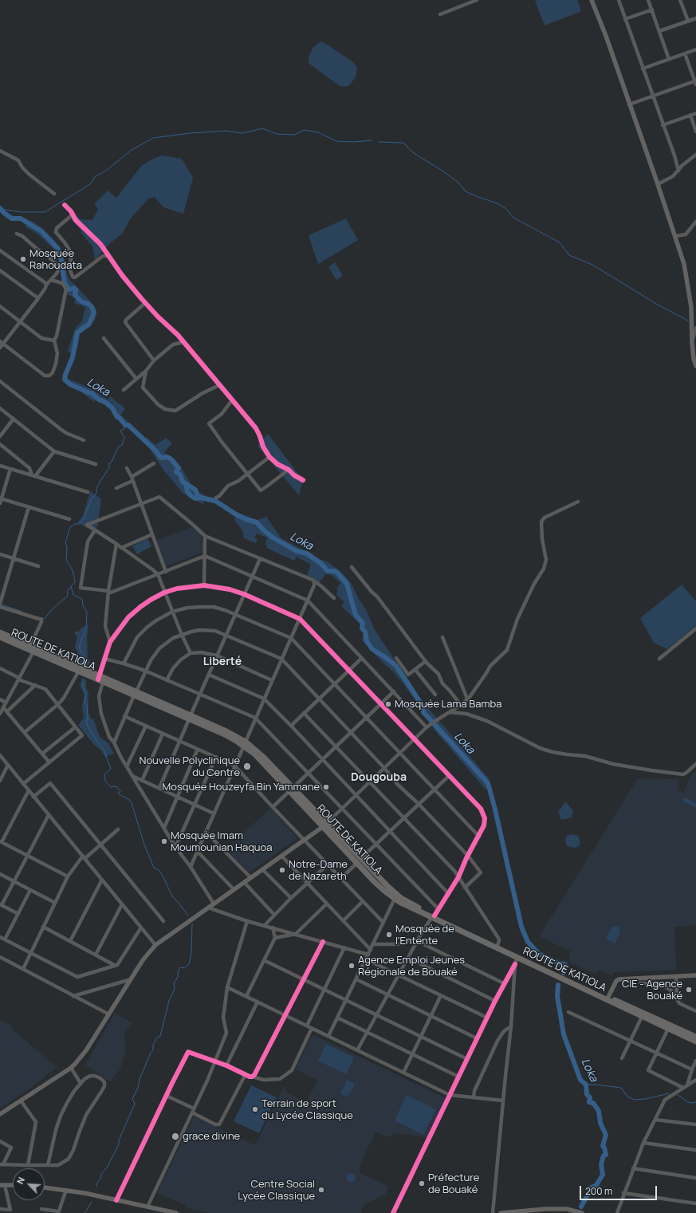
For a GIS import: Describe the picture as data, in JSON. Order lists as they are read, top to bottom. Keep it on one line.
{"streets":{"highway":["ROUTE DE KATIOLA"]},"districts":["Liberté","Dougouba"],"water":["Loka"],"places":["Mosquée Rahoudata","Mosquée Lama Bamba","Nouvelle Polyclinique du Centre","Mosquée Houzeyfa Bin Yammane","Mosquée Imam Moumounian Haquoa","Notre-Dame de Nazareth","Mosquée de l'Entente","Agence Emploi Jeunes Régionale de Bouaké","CIE - Agence Bouaké","Terrain de sport du Lycée Classique","grace divine","Préfecture de Bouaké","Centre Social Lycée Classique"],"scale_bar":"200 m","north":"top left"}
